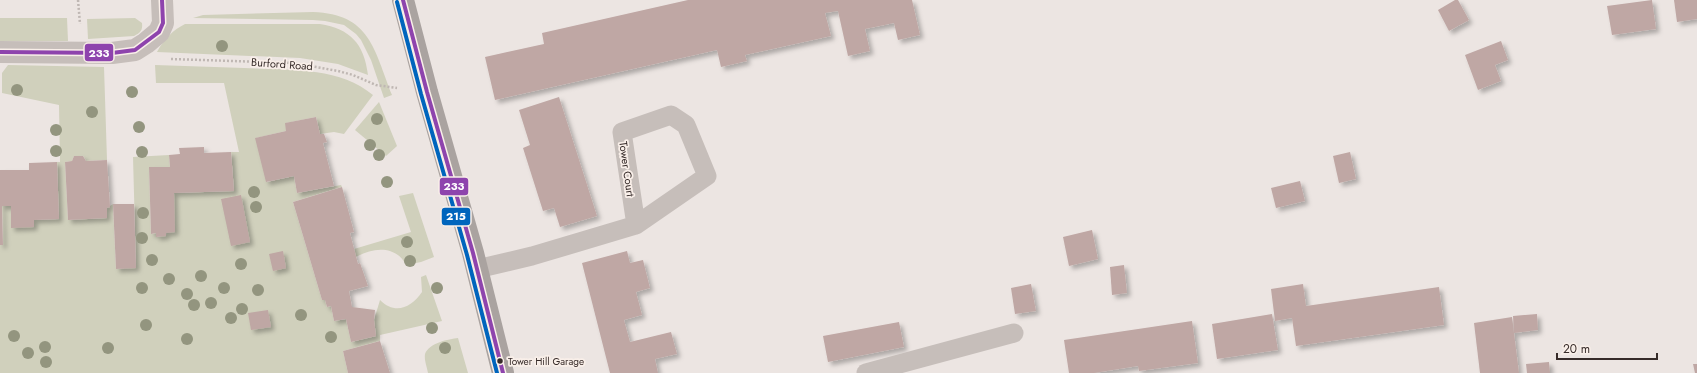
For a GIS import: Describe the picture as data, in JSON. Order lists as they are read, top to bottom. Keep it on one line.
{"streets":{"lane":["Tower Court"],"path":["Burford Road"]},"places":["Tower Hill Garage"],"lines":["transit line 233","transit line 215"],"scale_bar":"20 m"}
